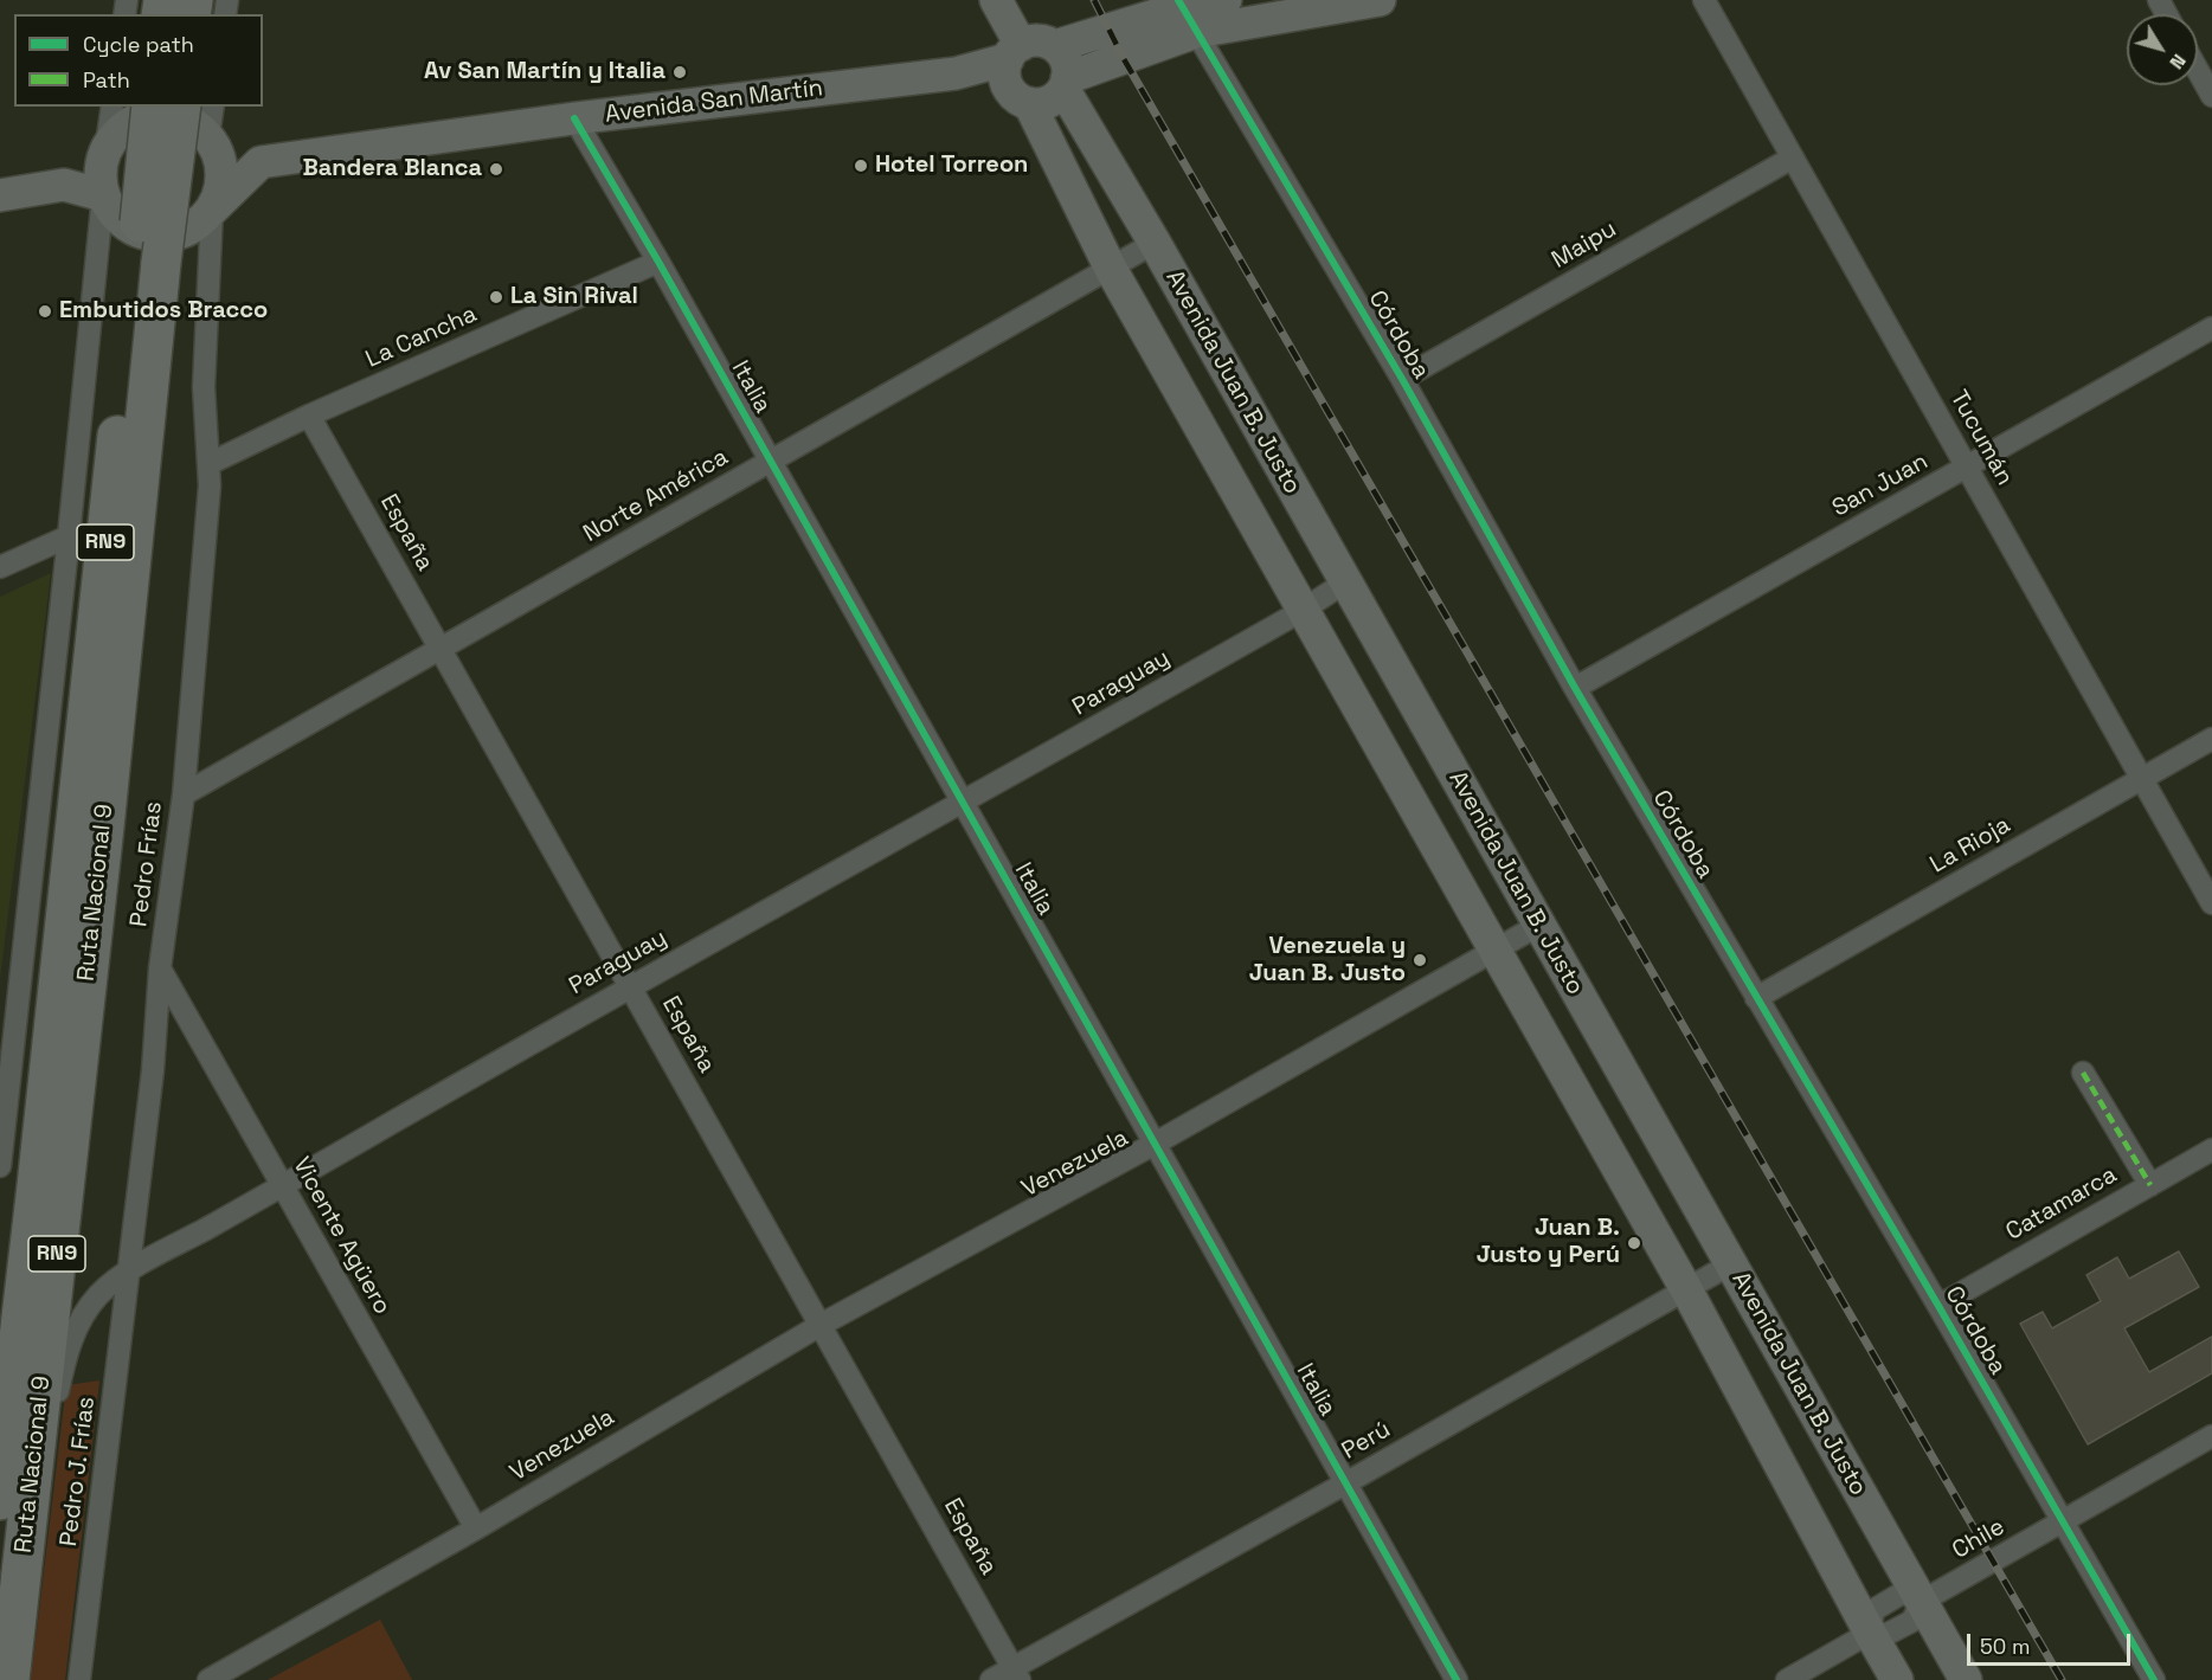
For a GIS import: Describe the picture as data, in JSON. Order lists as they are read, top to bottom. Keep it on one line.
{"streets":{"highway":["RN9","Ruta Nacional 9"],"main road":["Avenida San Martín","Avenida Juan B. Justo"],"street":["Maipu","Córdoba","La Cancha","Italia","Tucumán","San Juan","Norte América","España","Paraguay","La Rioja","Pedro Frías","Venezuela","Catamarca","Vicente Agüero","Perú","Pedro J. Frías","Chile"]},"crossings":[["Avenida San Martín","Córdoba"],["Avenida San Martín","Avenida Juan B. Justo"],["Avenida San Martín","Italia"],["Maipu","Córdoba"],["Maipu","Tucumán"],["Córdoba","San Juan"],["Córdoba","La Rioja"],["Córdoba","Catamarca"],["Córdoba","Chile"],["La Cancha","Italia"],["La Cancha","España"],["La Cancha","Pedro Frías"],["Avenida Juan B. Justo","Norte América"],["Avenida Juan B. Justo","Paraguay"],["Avenida Juan B. Justo","Venezuela"],["Avenida Juan B. Justo","Perú"],["Avenida Juan B. Justo","Chile"],["Italia","Norte América"],["Italia","Paraguay"],["Italia","Venezuela"],["Italia","Perú"],["Tucumán","San Juan"],["Tucumán","La Rioja"],["Norte América","España"],["Norte América","Pedro Frías"],["España","Paraguay"],["España","Venezuela"],["España","Perú"],["Paraguay","Pedro Frías"],["Paraguay","Ruta Nacional 9"],["Paraguay","Vicente Agüero"],["Paraguay","Pedro J. Frías"],["Pedro Frías","Vicente Agüero"],["Pedro Frías","Pedro J. Frías"],["Venezuela","Vicente Agüero"]],"places":["Av San Martín y Italia","Hotel Torreon","Bandera Blanca","La Sin Rival","Embutidos Bracco","Venezuela y Juan B. Justo","Juan B. Justo y Perú"],"legend":["Cycle path","Path"],"scale_bar":"50 m","north":"bottom right"}
